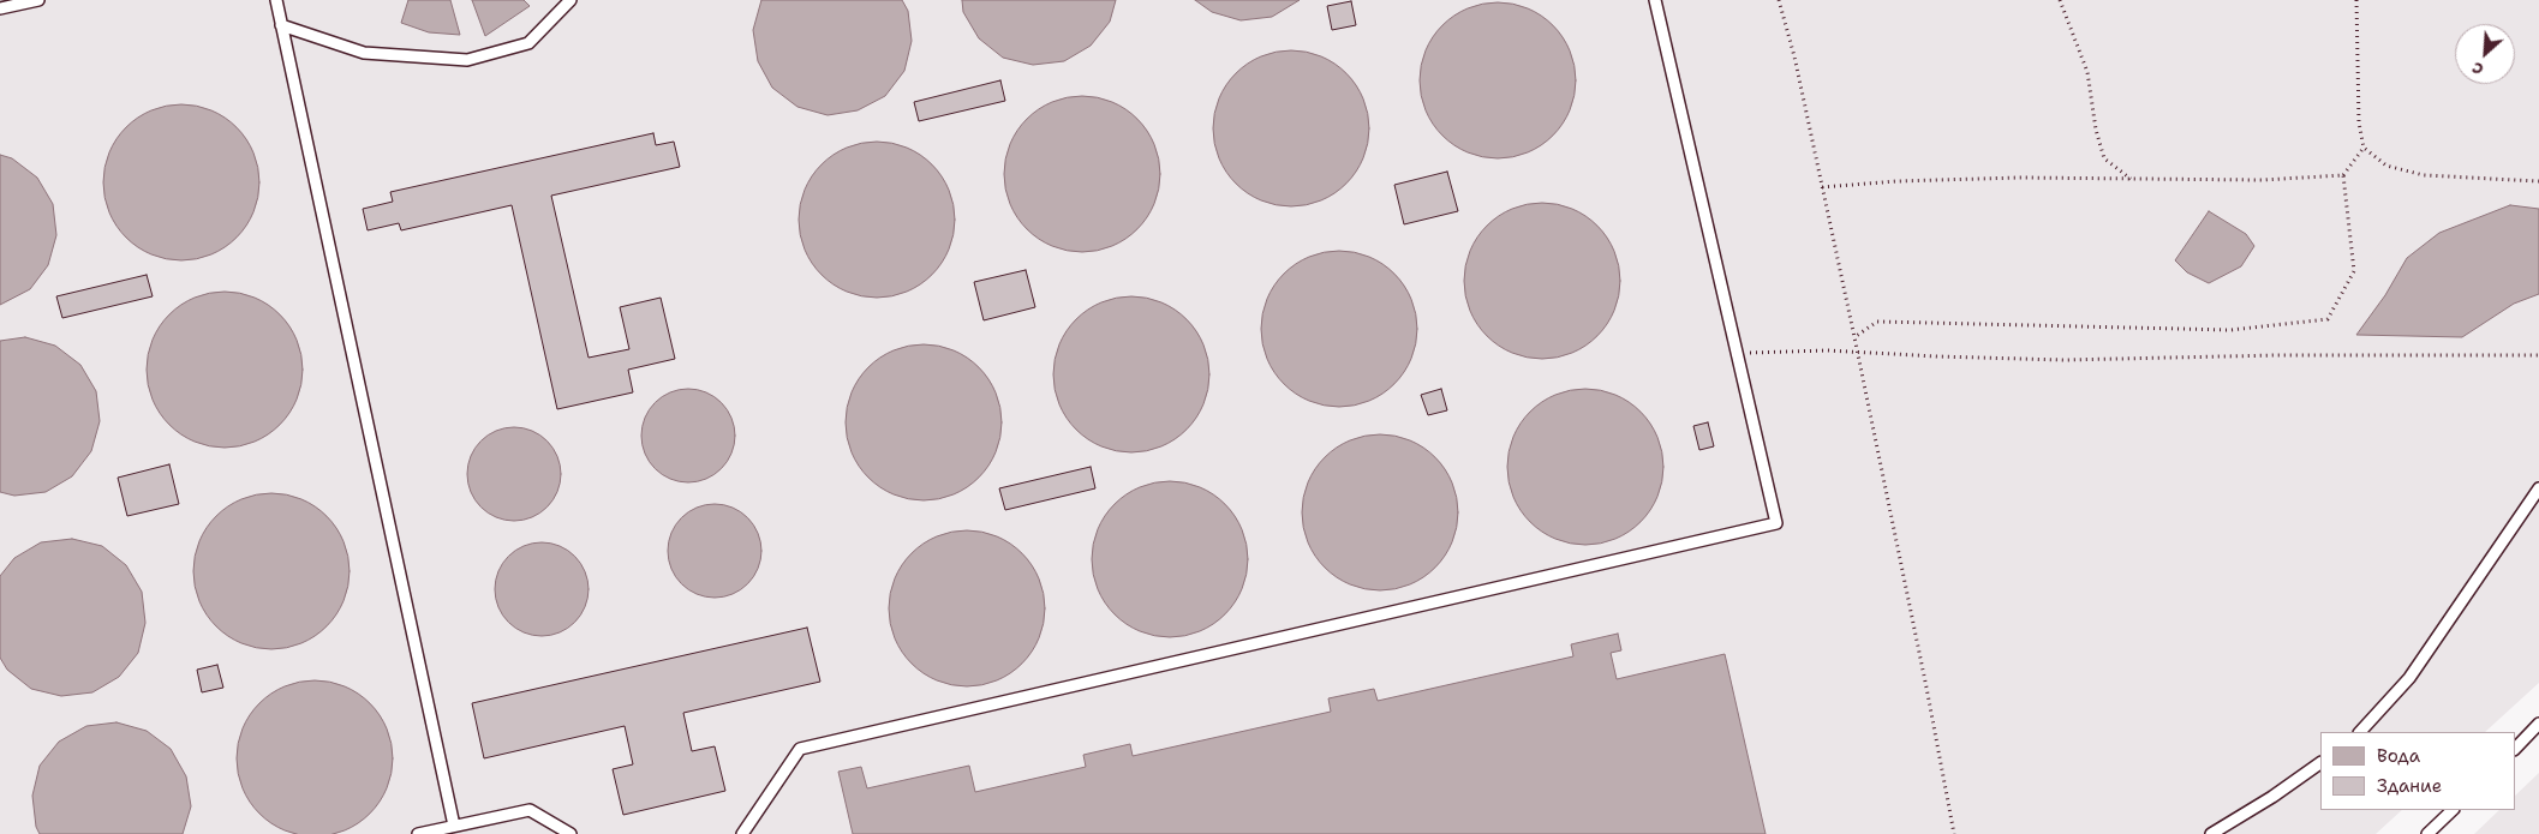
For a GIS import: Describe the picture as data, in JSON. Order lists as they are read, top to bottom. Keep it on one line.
{"legend":["Вода","Здание"],"north":"bottom left"}
